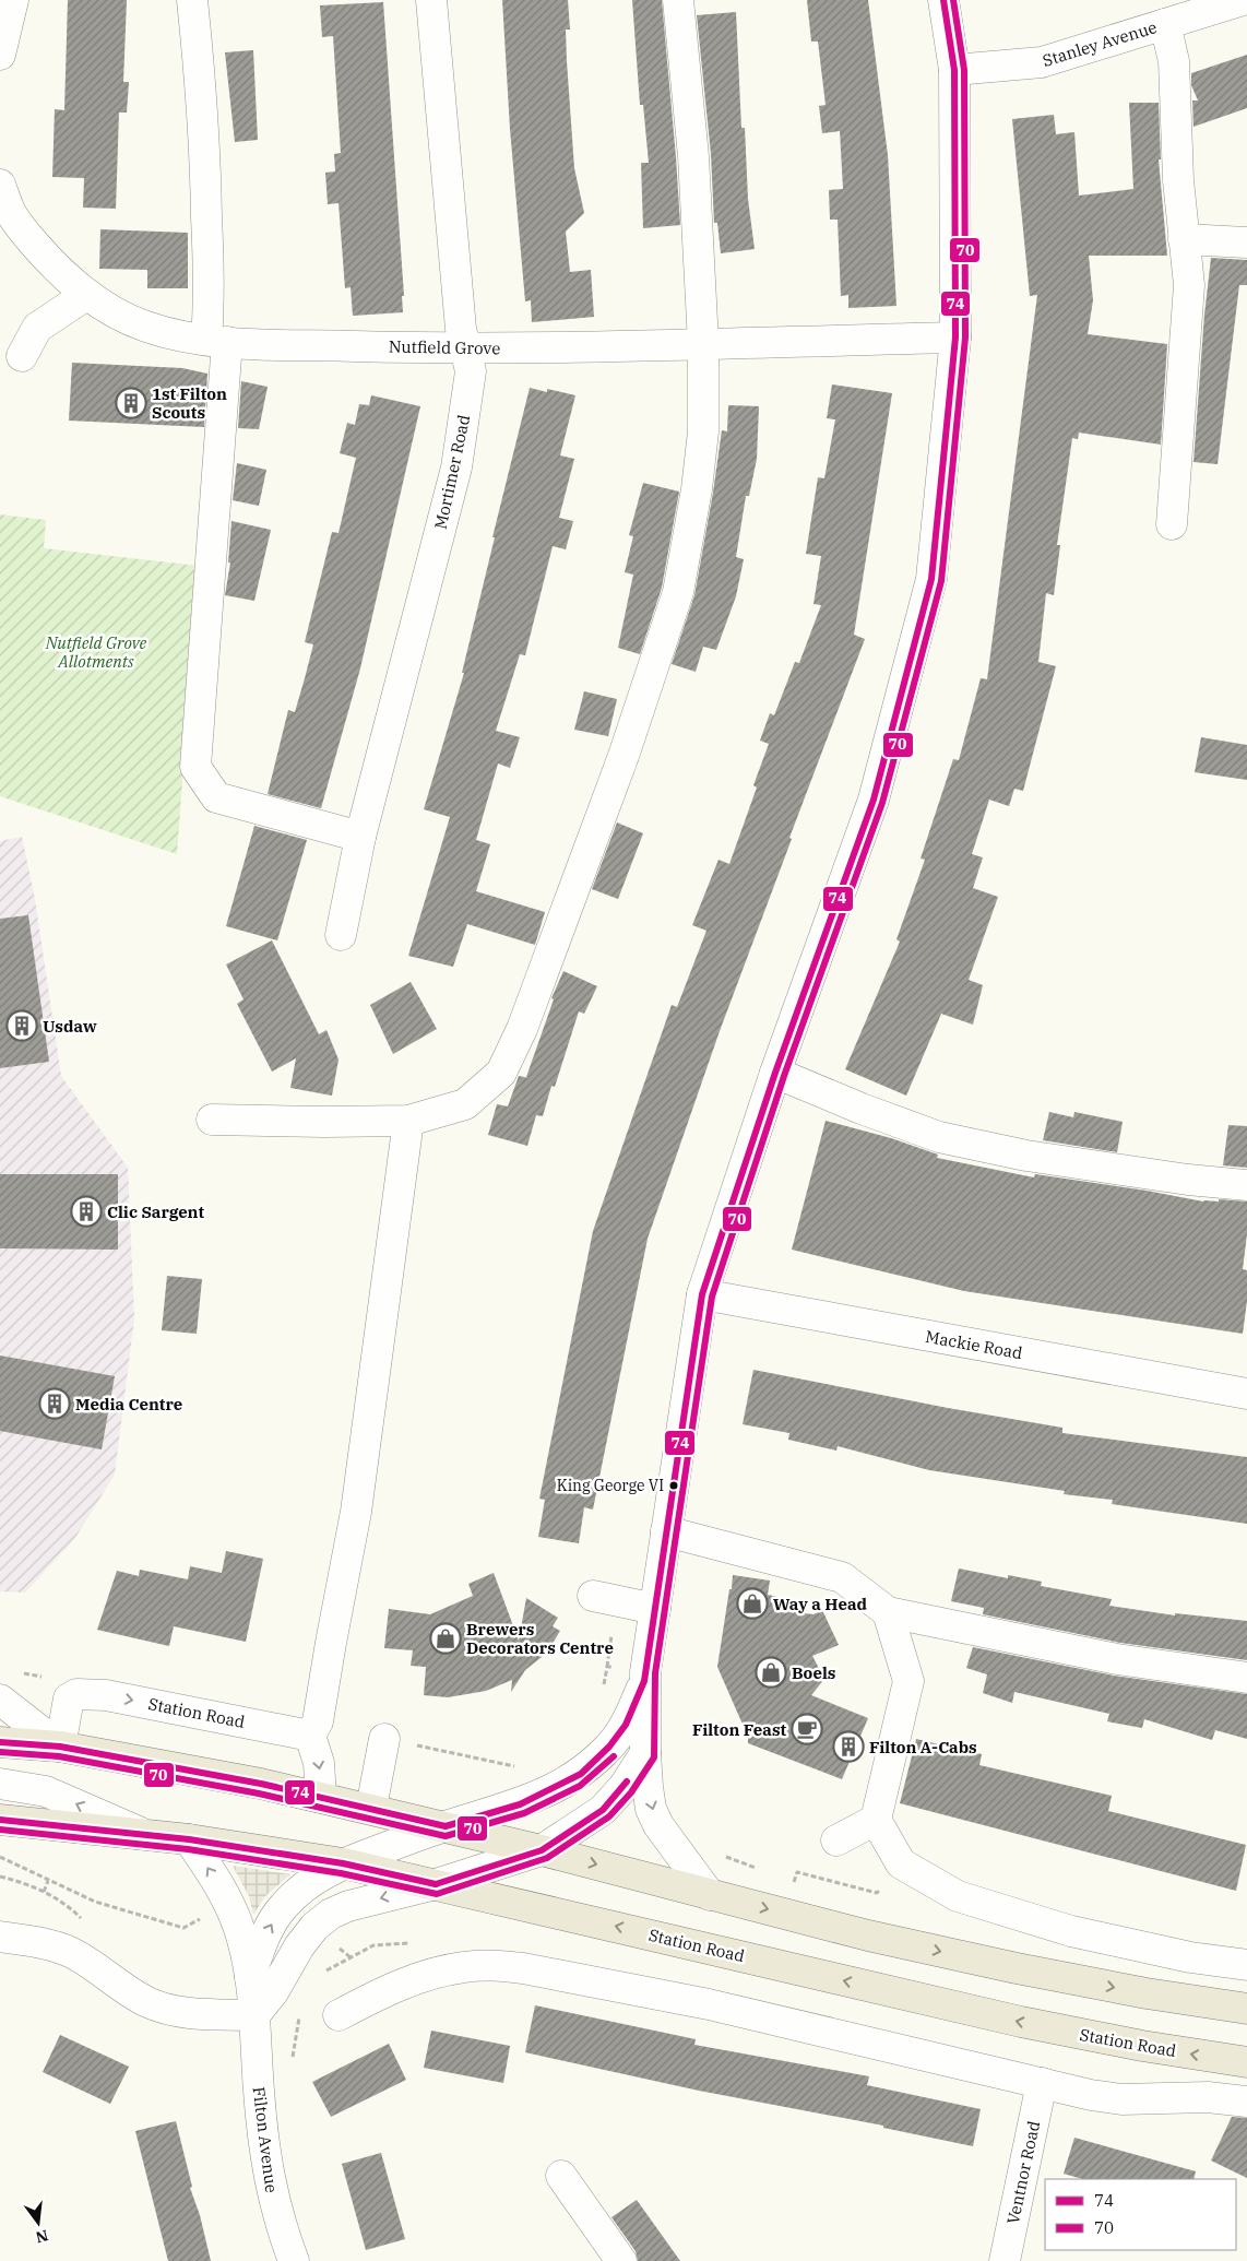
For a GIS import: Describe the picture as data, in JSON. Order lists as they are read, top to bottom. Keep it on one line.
{"streets":{"main road":["Station Road"],"street":["Stanley Avenue","Nutfield Grove","Mortimer Road","Mackie Road","Filton Avenue","Ventnor Road"]},"crossings":[["Stanley Avenue","Filton Avenue"],["Nutfield Grove","Mortimer Road"],["Nutfield Grove","Filton Avenue"],["Mackie Road","Filton Avenue"],["Station Road","Filton Avenue"]],"parks":["Nutfield Grove Allotments"],"places":{"building":["1st Filton Scouts","Usdaw","Clic Sargent","Media Centre","Filton A-Cabs"],"other":["King George VI"],"shop":["Way a Head","Brewers Decorators Centre","Boels"],"cafe":["Filton Feast"]},"lines":["transit line 74","transit line 70"],"legend":["74","70"],"north":"bottom"}
